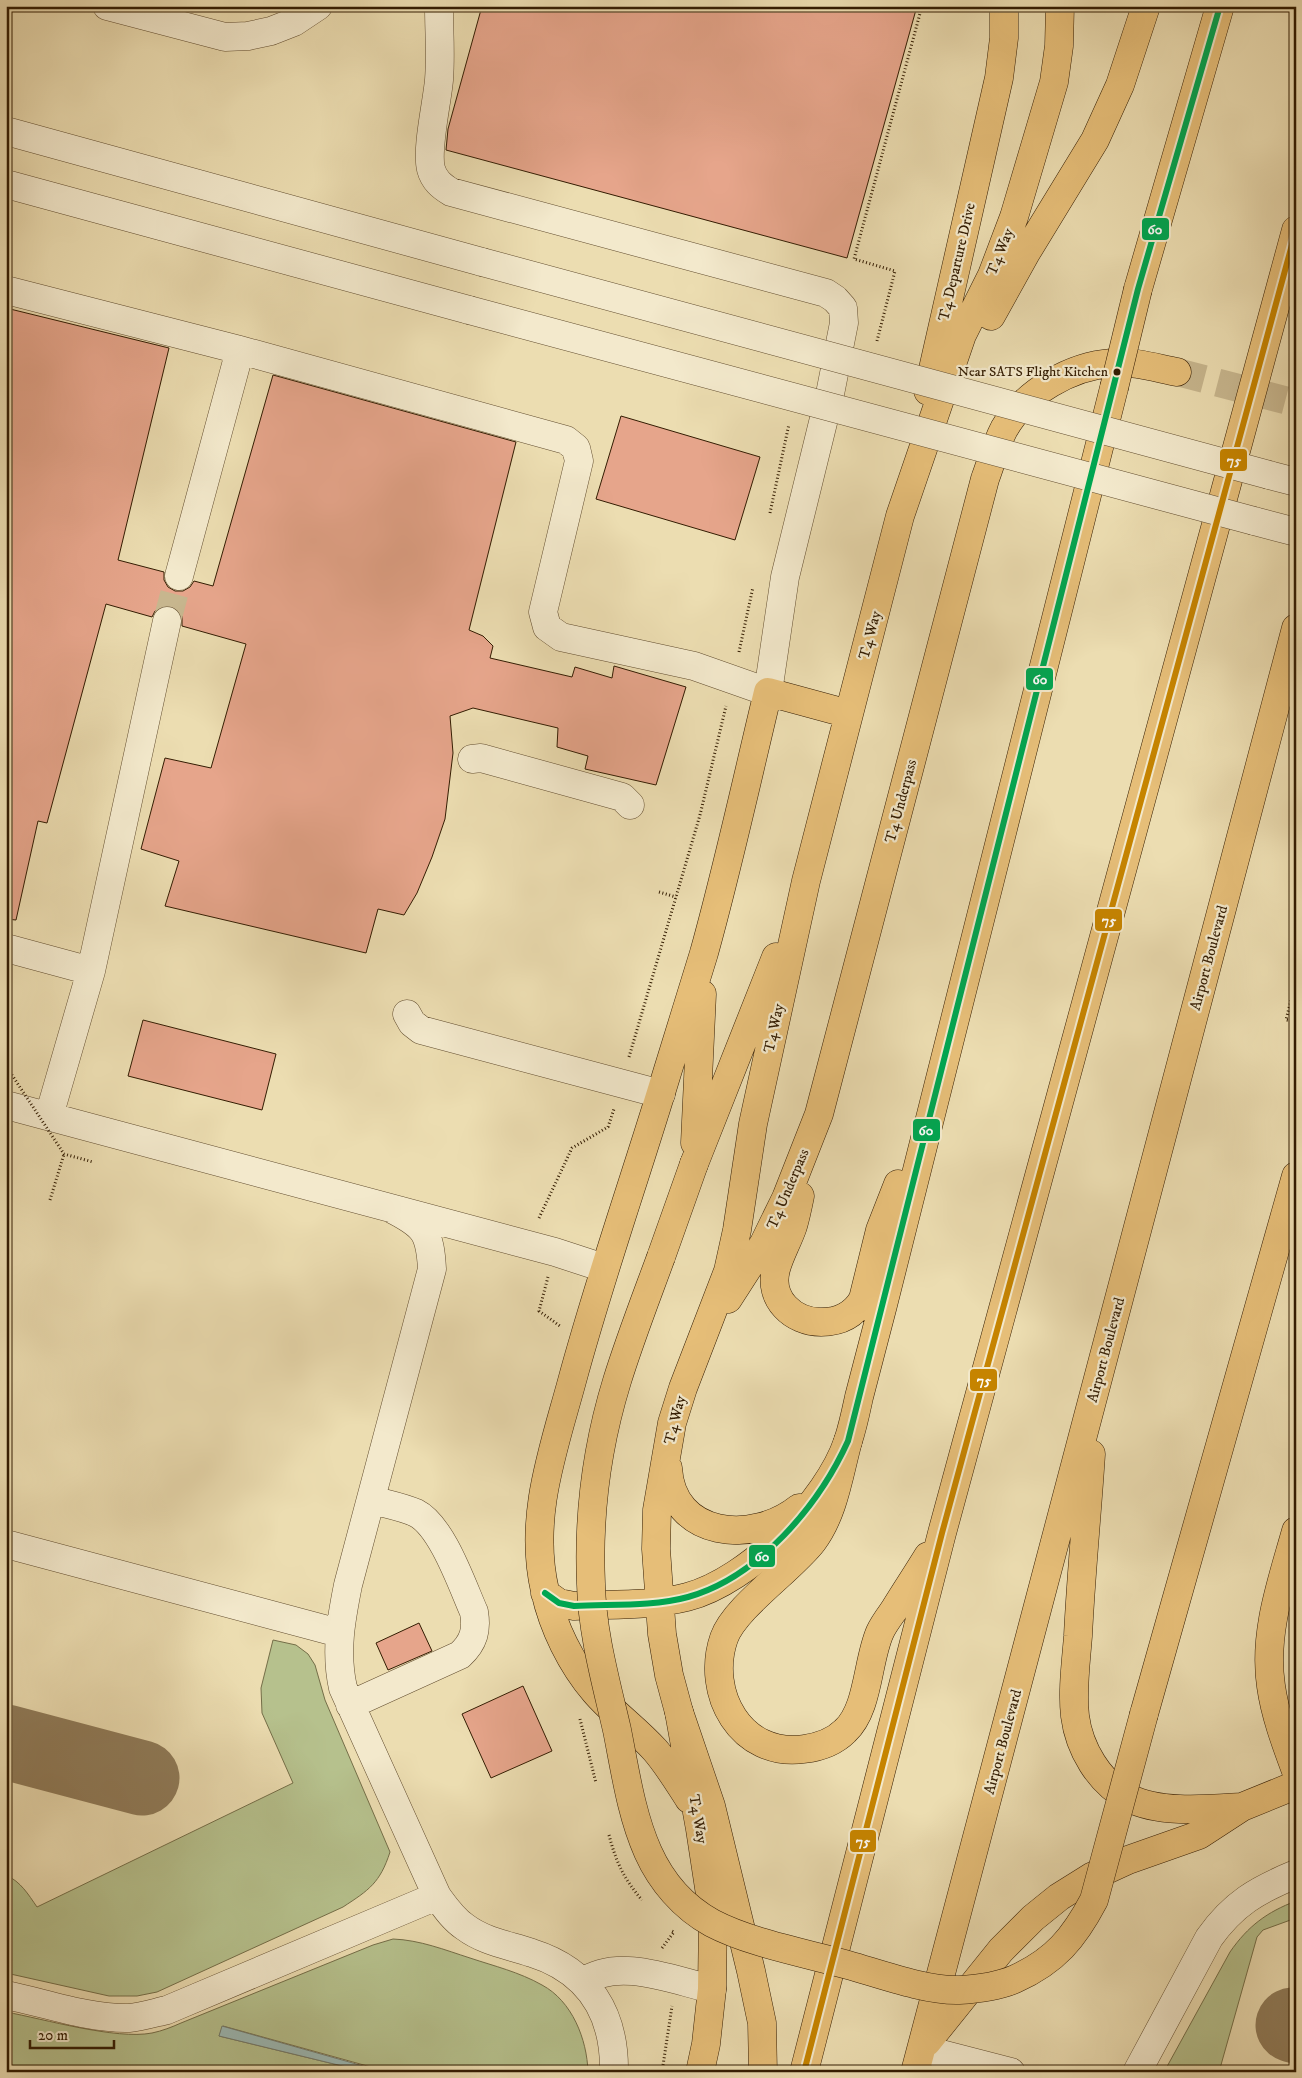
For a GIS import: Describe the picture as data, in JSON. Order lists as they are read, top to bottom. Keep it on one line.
{"streets":{"main road":["T4 Way","T4 Departure Drive","T4 Underpass","Airport Boulevard"]},"crossings":[["T4 Way","T4 Departure Drive"],["T4 Way","T4 Underpass"]],"places":["Near SATS Flight Kitchen"],"lines":["transit line 60","transit line 75"],"scale_bar":"20 m"}
